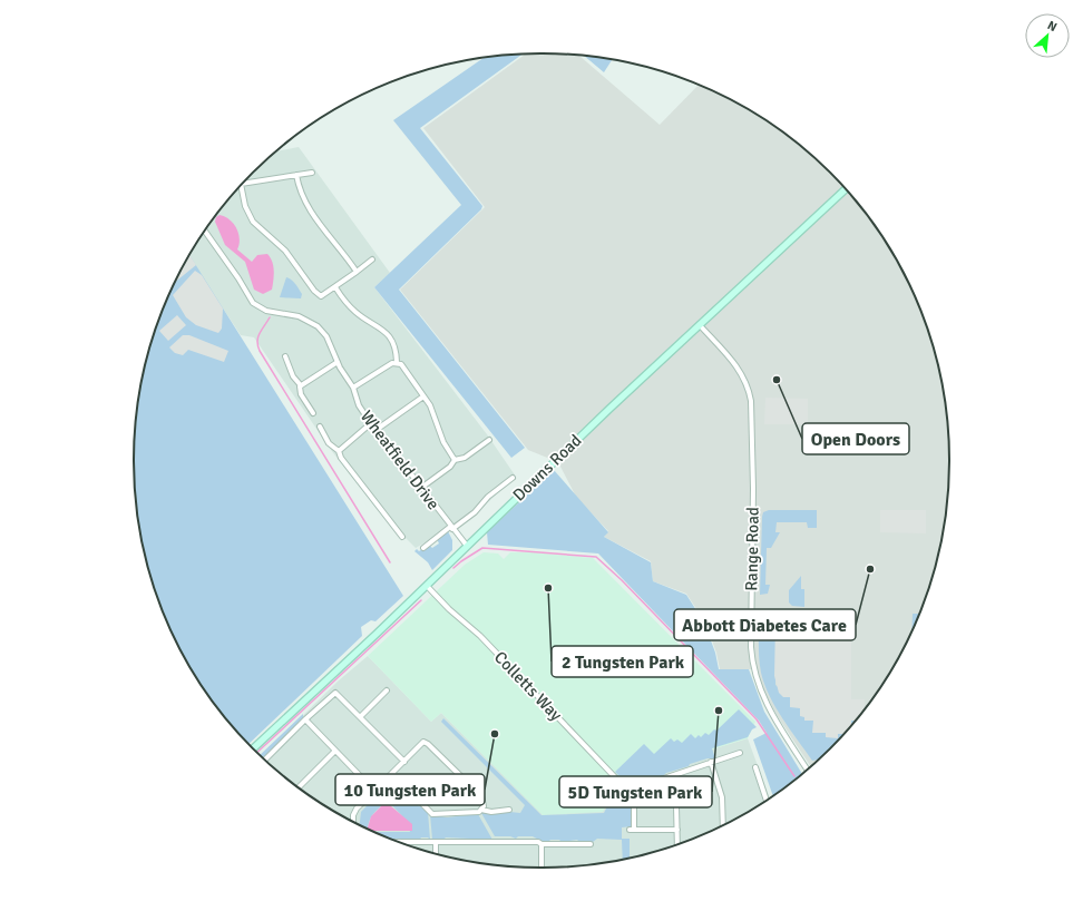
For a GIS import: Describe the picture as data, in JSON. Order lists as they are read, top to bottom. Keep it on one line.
{"streets":{"street":["Wheatfield Drive","Downs Road","Range Road","Colletts Way"]},"crossings":[["Wheatfield Drive","Downs Road"],["Downs Road","Range Road"],["Downs Road","Colletts Way"]],"places":["Open Doors","Abbott Diabetes Care","2 Tungsten Park","5D Tungsten Park","10 Tungsten Park"],"north":"top right"}
